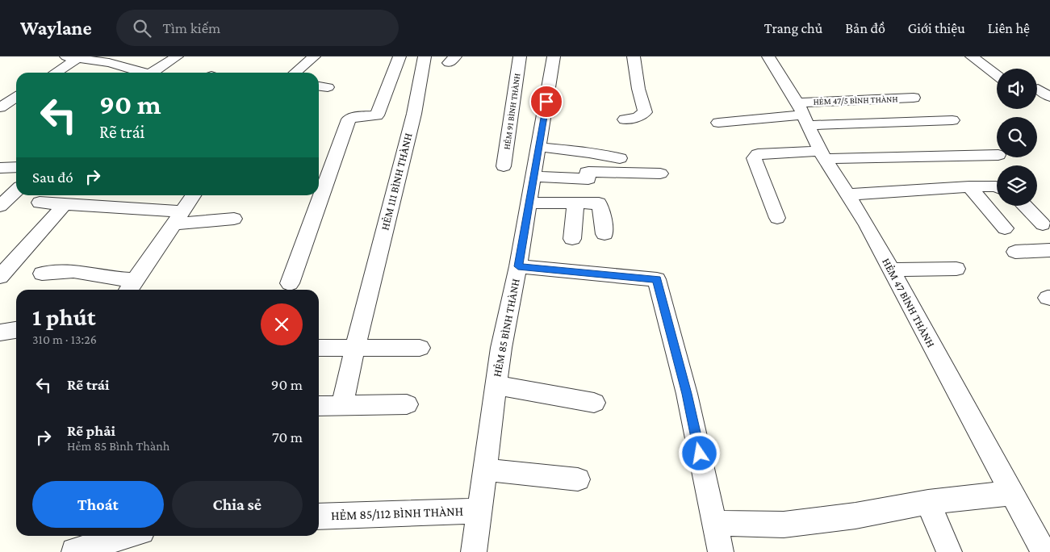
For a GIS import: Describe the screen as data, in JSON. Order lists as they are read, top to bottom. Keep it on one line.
{"streets":{"street":["HẺM 47/5 BÌNH THÀNH","HẺM 91 BÌNH THÀNH","HẺM 111 BÌNH THÀNH","HẺM 47 BÌNH THÀNH","HẺM 85 BÌNH THÀNH","HẺM 85/112 BÌNH THÀNH"]},"crossings":[["HẺM 47/5 BÌNH THÀNH","HẺM 47 BÌNH THÀNH"],["HẺM 85 BÌNH THÀNH","HẺM 85/112 BÌNH THÀNH"]],"page":{"header":"Waylane","search":"Tìm kiếm","nav":["Trang chủ","Bản đồ","Giới thiệu","Liên hệ"],"turn":["90 m","Rẽ trái"],"then":"Sau đó","heading":["1 phút","310 m · 13:26"],"list":[{"name":"Rẽ trái","value":"90 m"},{"name":"Rẽ phải","note":"Hẻm 85 Bình Thành","value":"70 m"}],"buttons":["Thoát","Chia sẻ"]}}
